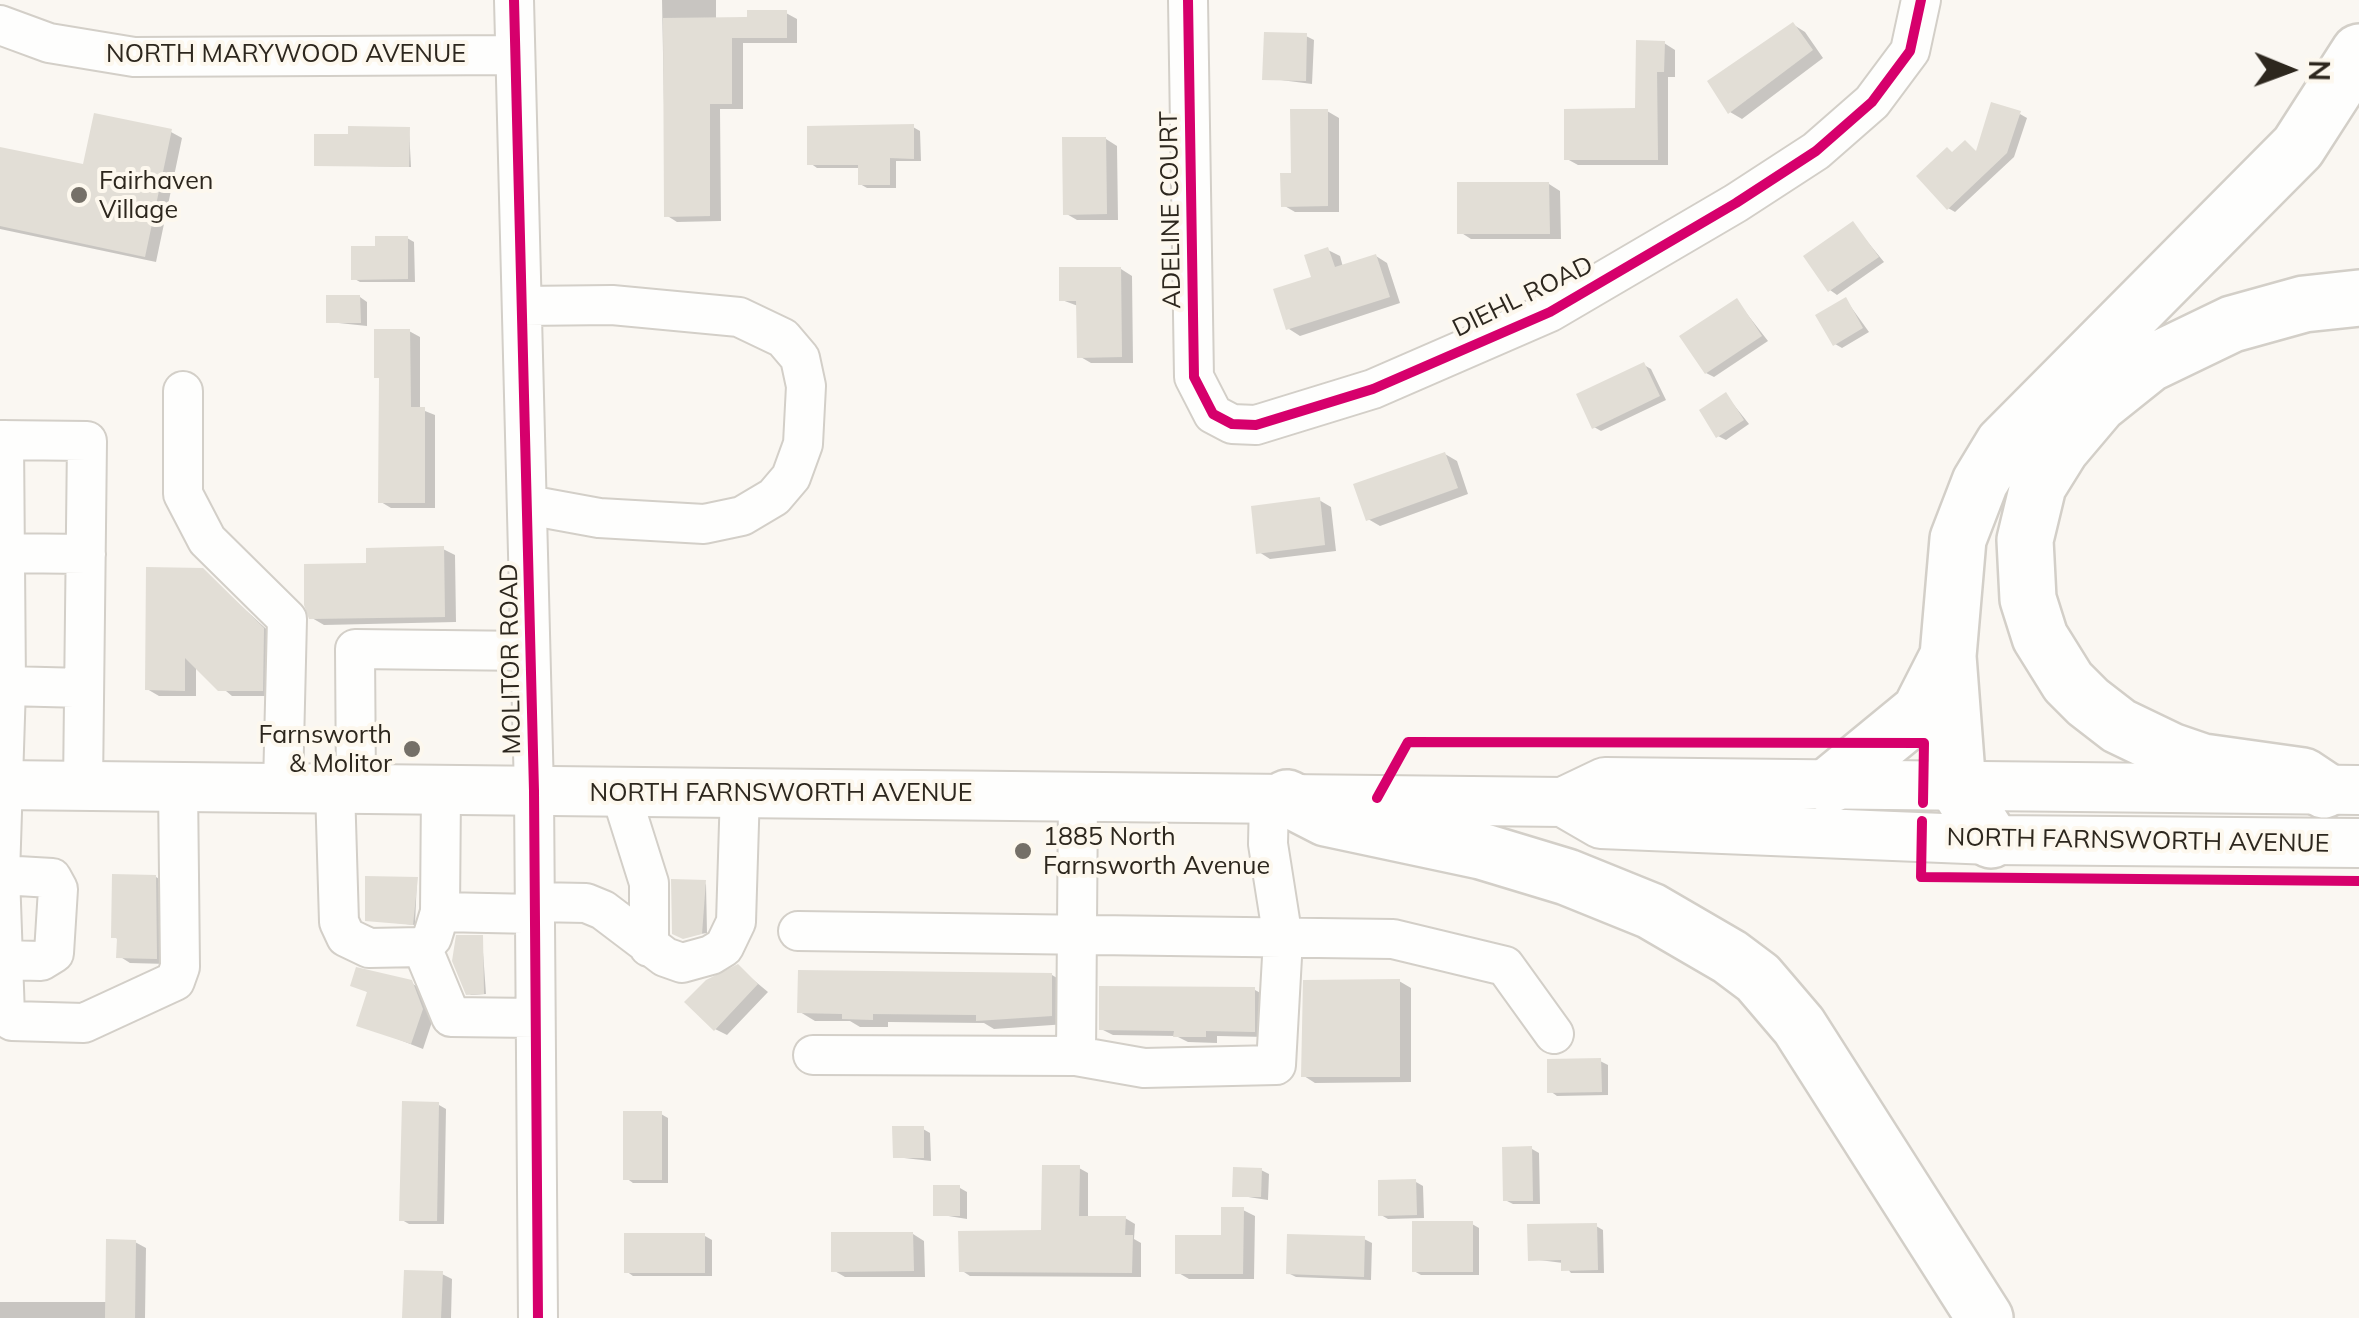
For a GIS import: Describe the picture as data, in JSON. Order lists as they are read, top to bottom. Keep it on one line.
{"streets":{"main road":["NORTH FARNSWORTH AVENUE"],"street":["NORTH MARYWOOD AVENUE","ADELINE COURT","DIEHL ROAD","MOLITOR ROAD"]},"crossings":[["NORTH MARYWOOD AVENUE","MOLITOR ROAD"],["ADELINE COURT","DIEHL ROAD"],["MOLITOR ROAD","NORTH FARNSWORTH AVENUE"]],"places":["Fairhaven Village","Farnsworth & Molitor","1885 North Farnsworth Avenue"],"north":"right"}
